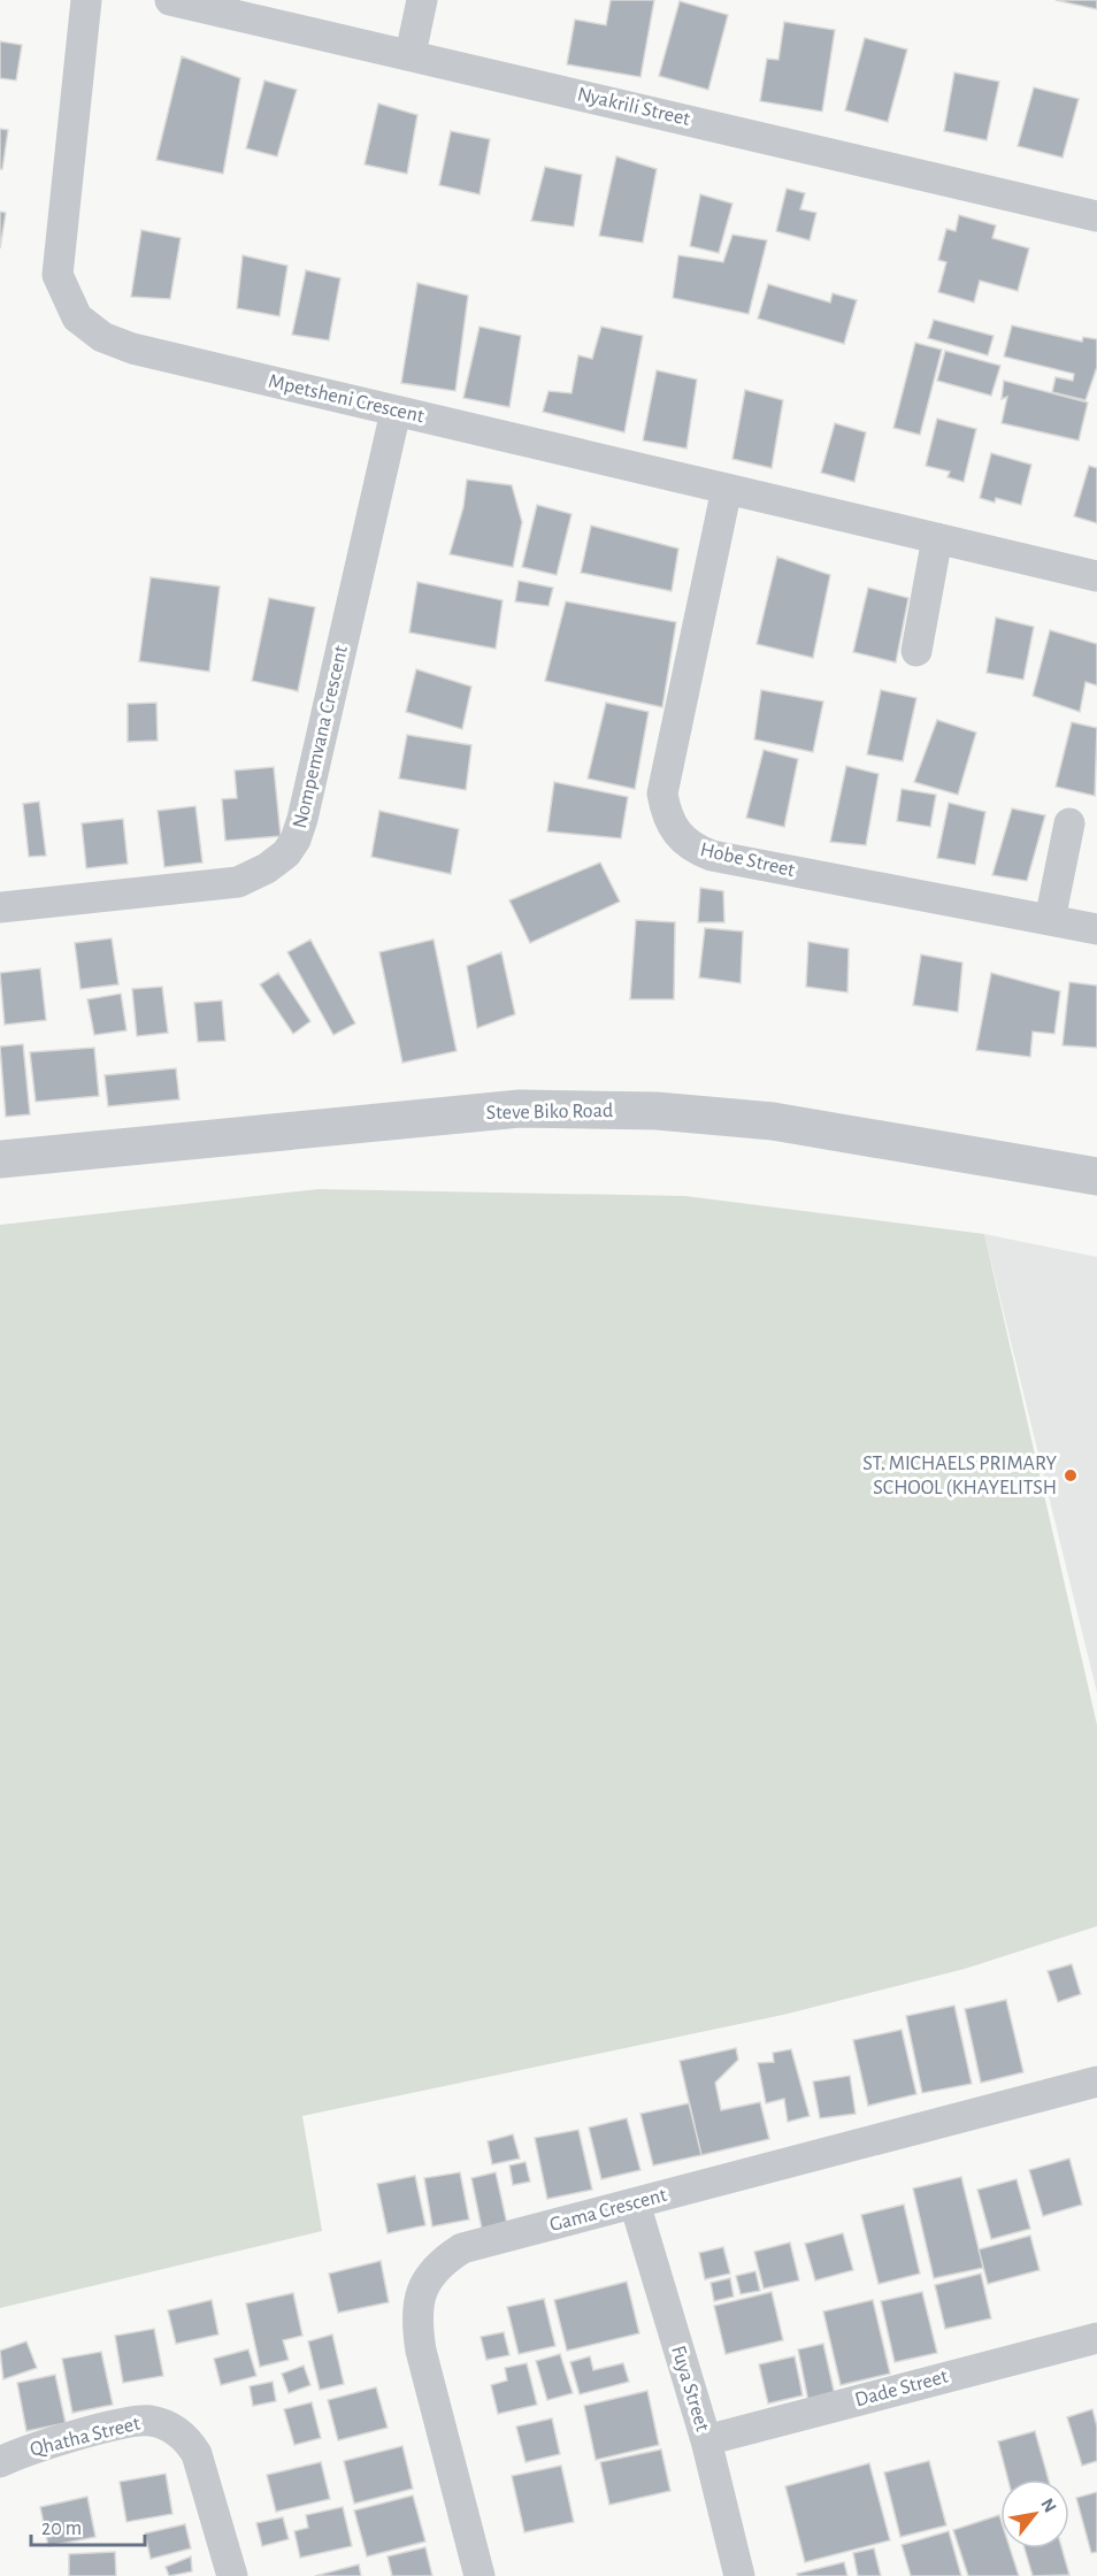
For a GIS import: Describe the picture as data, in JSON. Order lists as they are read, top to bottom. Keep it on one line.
{"streets":{"street":["Nyakrili Street","Mpetsheni Crescent","Nompemvana Crescent","Hobe Street","Steve Biko Road","Gama Crescent","Fuya Street","Dade Street","Qhatha Street"]},"crossings":[["Mpetsheni Crescent","Nompemvana Crescent"],["Mpetsheni Crescent","Hobe Street"],["Gama Crescent","Fuya Street"],["Fuya Street","Dade Street"]],"places":["ST. MICHAELS PRIMARY SCHOOL (KHAYELITSH"],"scale_bar":"20 m","north":"top right"}
